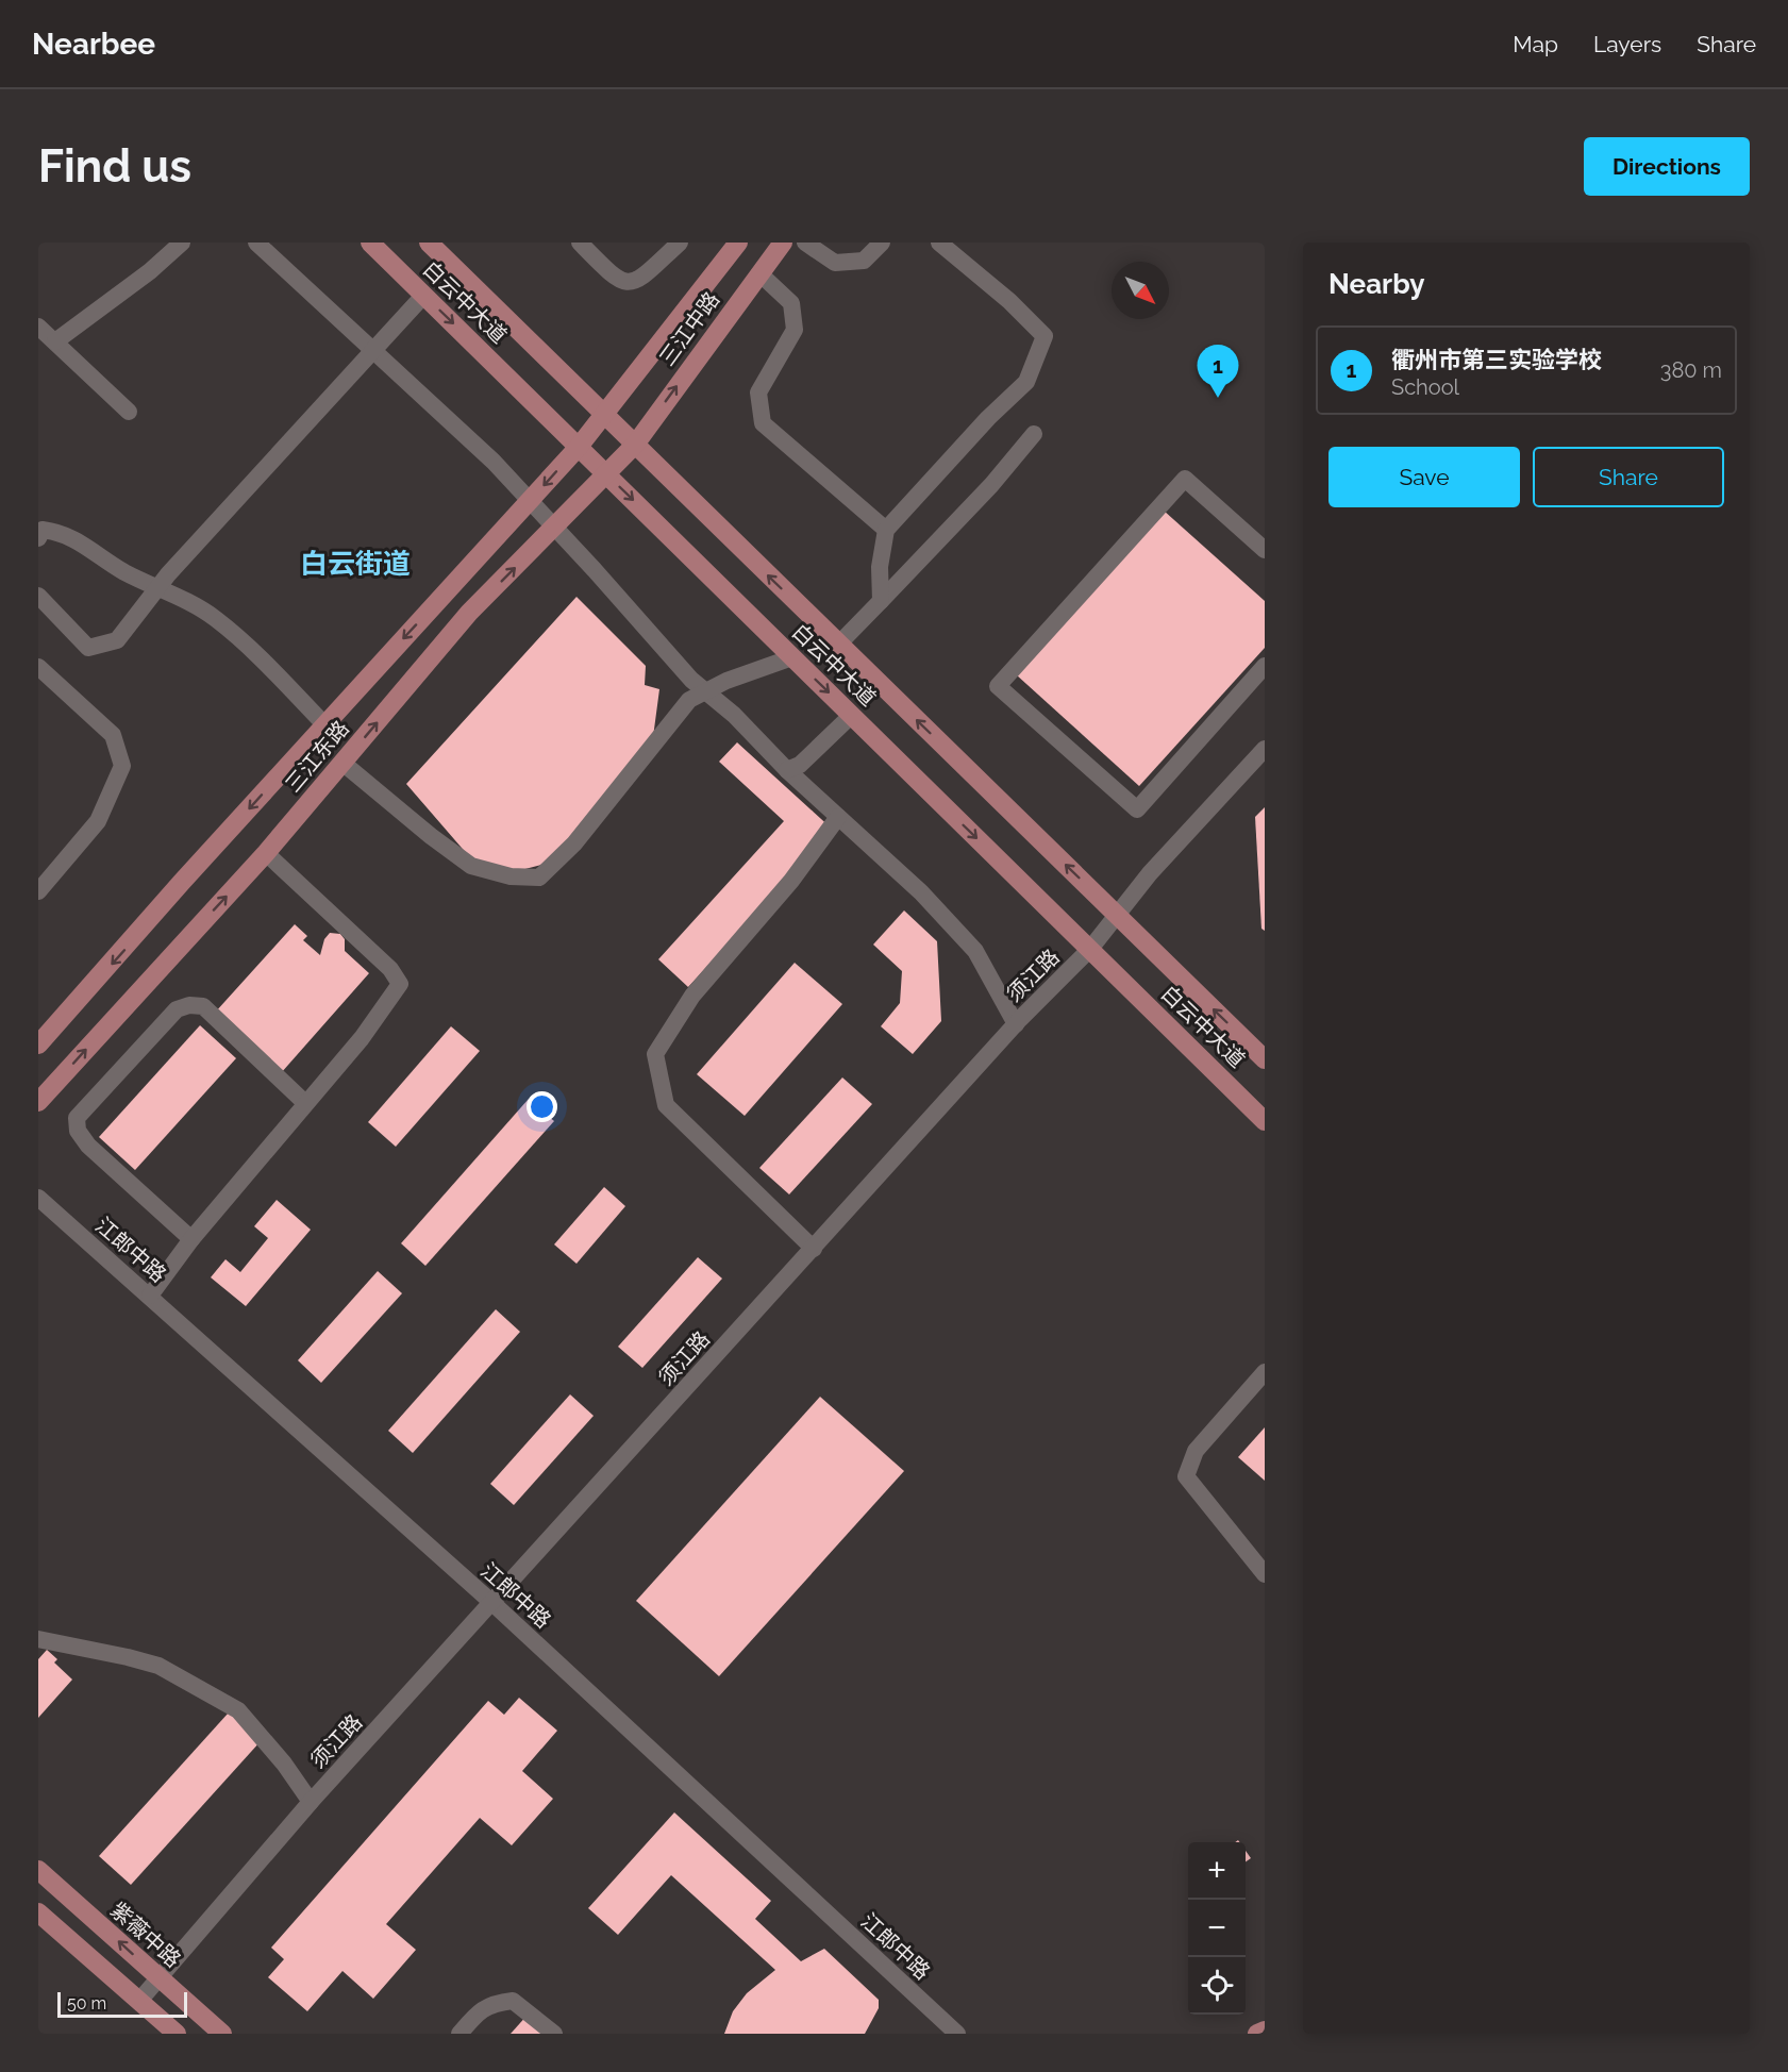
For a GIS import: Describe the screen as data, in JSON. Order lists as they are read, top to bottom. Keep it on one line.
{"streets":{"main road":["白云中大道","三江中路","三江东路","紫薇中路"],"street":["须江路","江郎中路"]},"crossings":[["白云中大道","三江中路"],["白云中大道","三江东路"],["白云中大道","须江路"],["三江中路","三江东路"],["须江路","江郎中路"],["须江路","紫薇中路"]],"districts":["白云街道"],"scale_bar":"50 m","north":"bottom right","page":{"header":"Nearbee","nav":["Map","Layers","Share"],"buttons":["Directions",["Save","Share"]],"title":"Find us","heading":"Nearby","list":[{"mark":"1","name":"衢州市第三实验学校","note":"School","value":"380 m"}],"pins":"1","map_buttons":["+","−"],"scale":"50 m"}}
